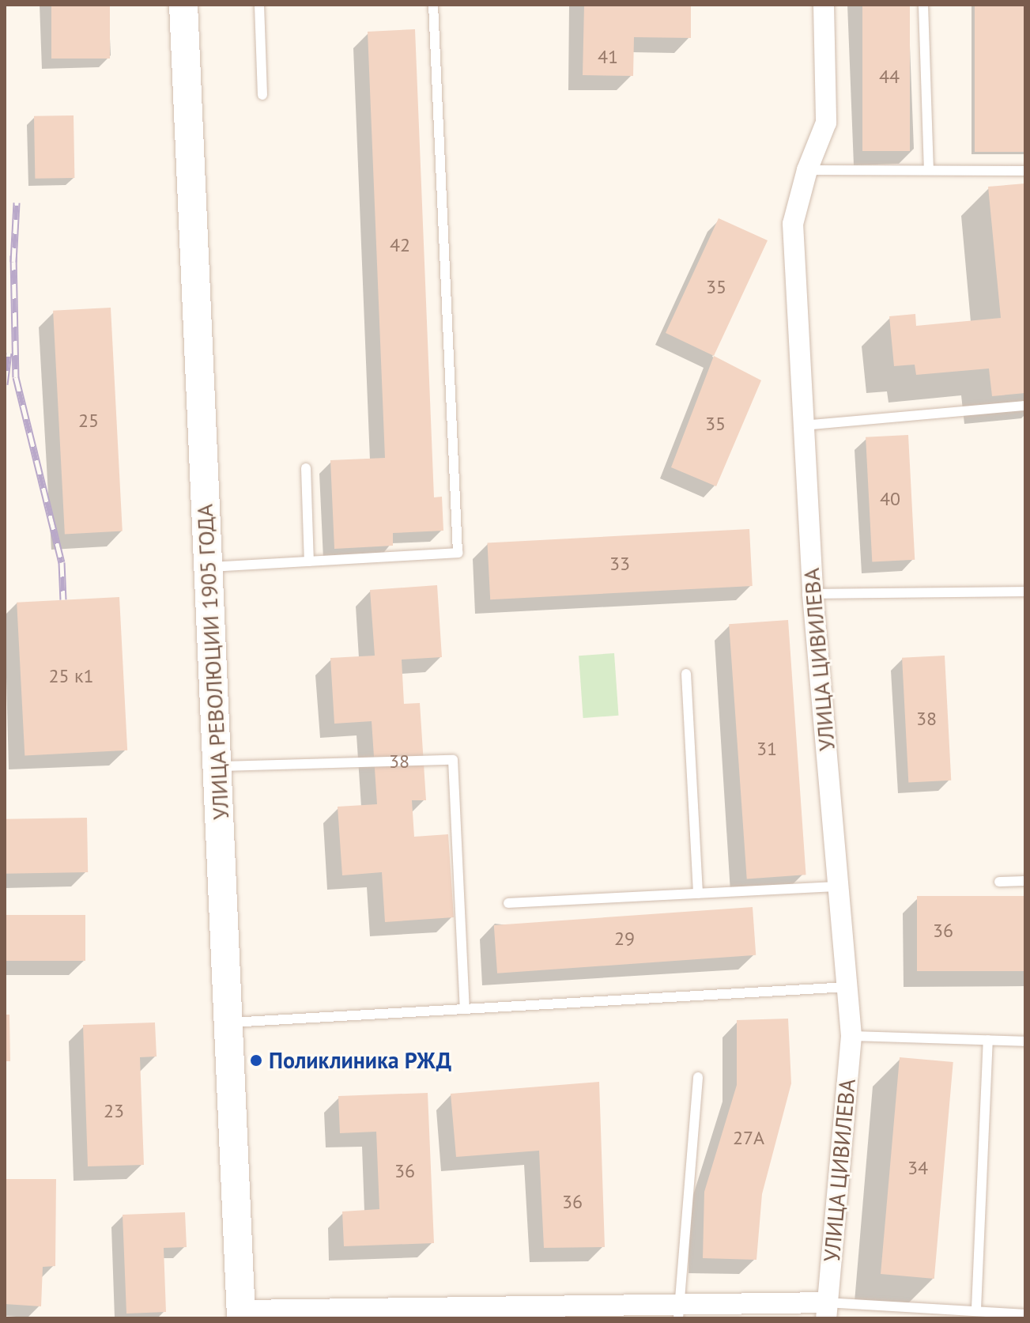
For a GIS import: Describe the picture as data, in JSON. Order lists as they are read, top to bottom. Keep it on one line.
{"streets":{"main road":["УЛИЦА РЕВОЛЮЦИИ 1905 ГОДА"],"street":["УЛИЦА ЦИВИЛЕВА"]},"places":["Поликлиника РЖД"],"house_numbers":["41","44","42","35","25","35","40","33","25 к1","38","31","38","36","29","23","27А","34","36","36"]}
